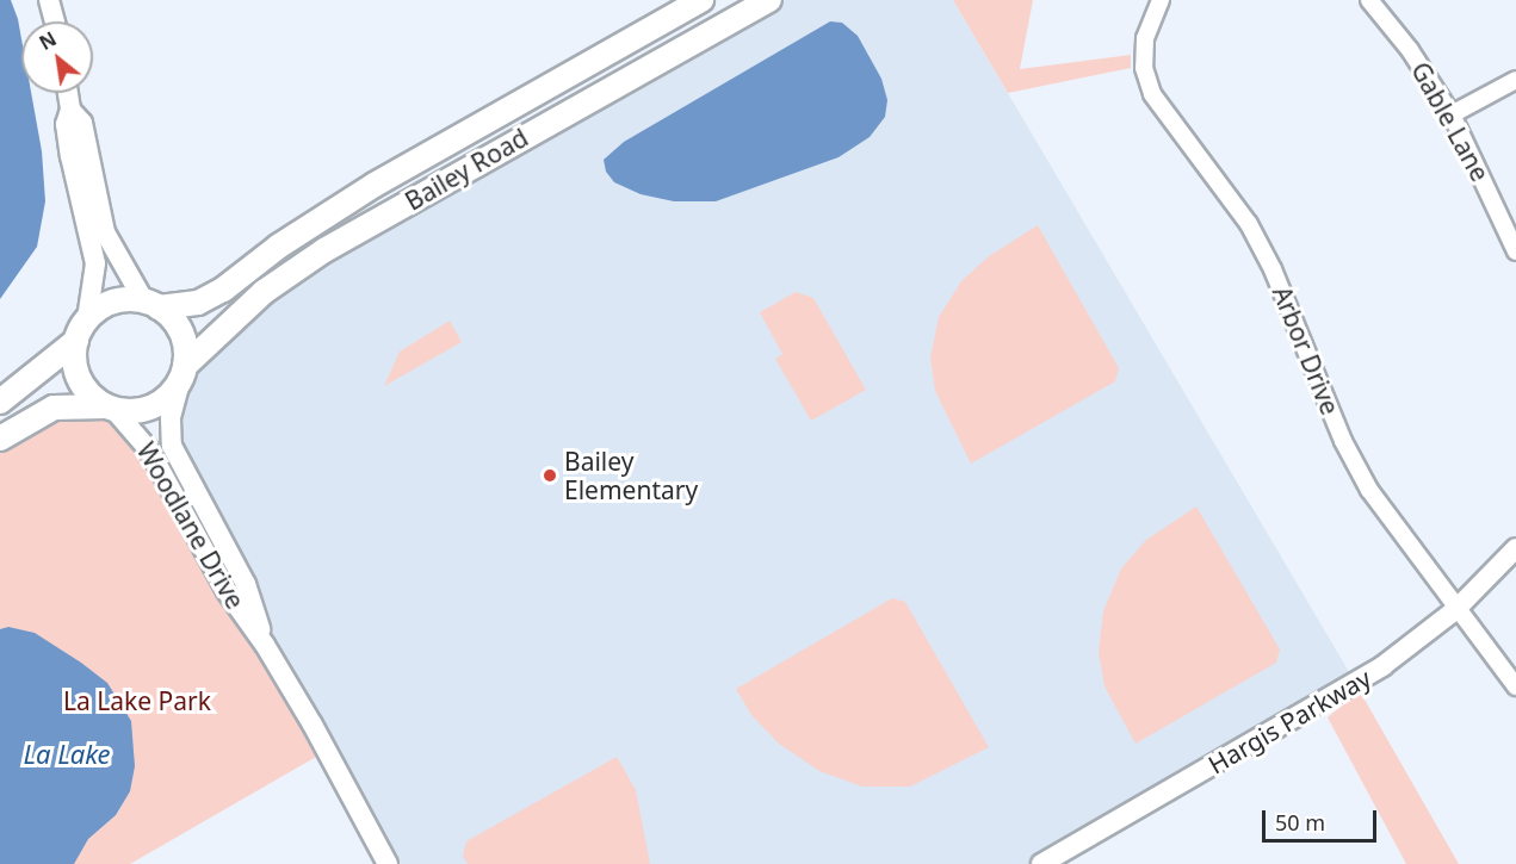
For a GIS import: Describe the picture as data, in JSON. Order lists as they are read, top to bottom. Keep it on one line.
{"streets":{"main road":["Bailey Road"],"street":["Gable Lane","Arbor Drive","Woodlane Drive","Hargis Parkway"]},"crossings":[["Bailey Road","Woodlane Drive"],["Arbor Drive","Hargis Parkway"]],"water":["La Lake"],"parks":["La Lake Park"],"places":["Bailey Elementary"],"scale_bar":"50 m","north":"top left"}
